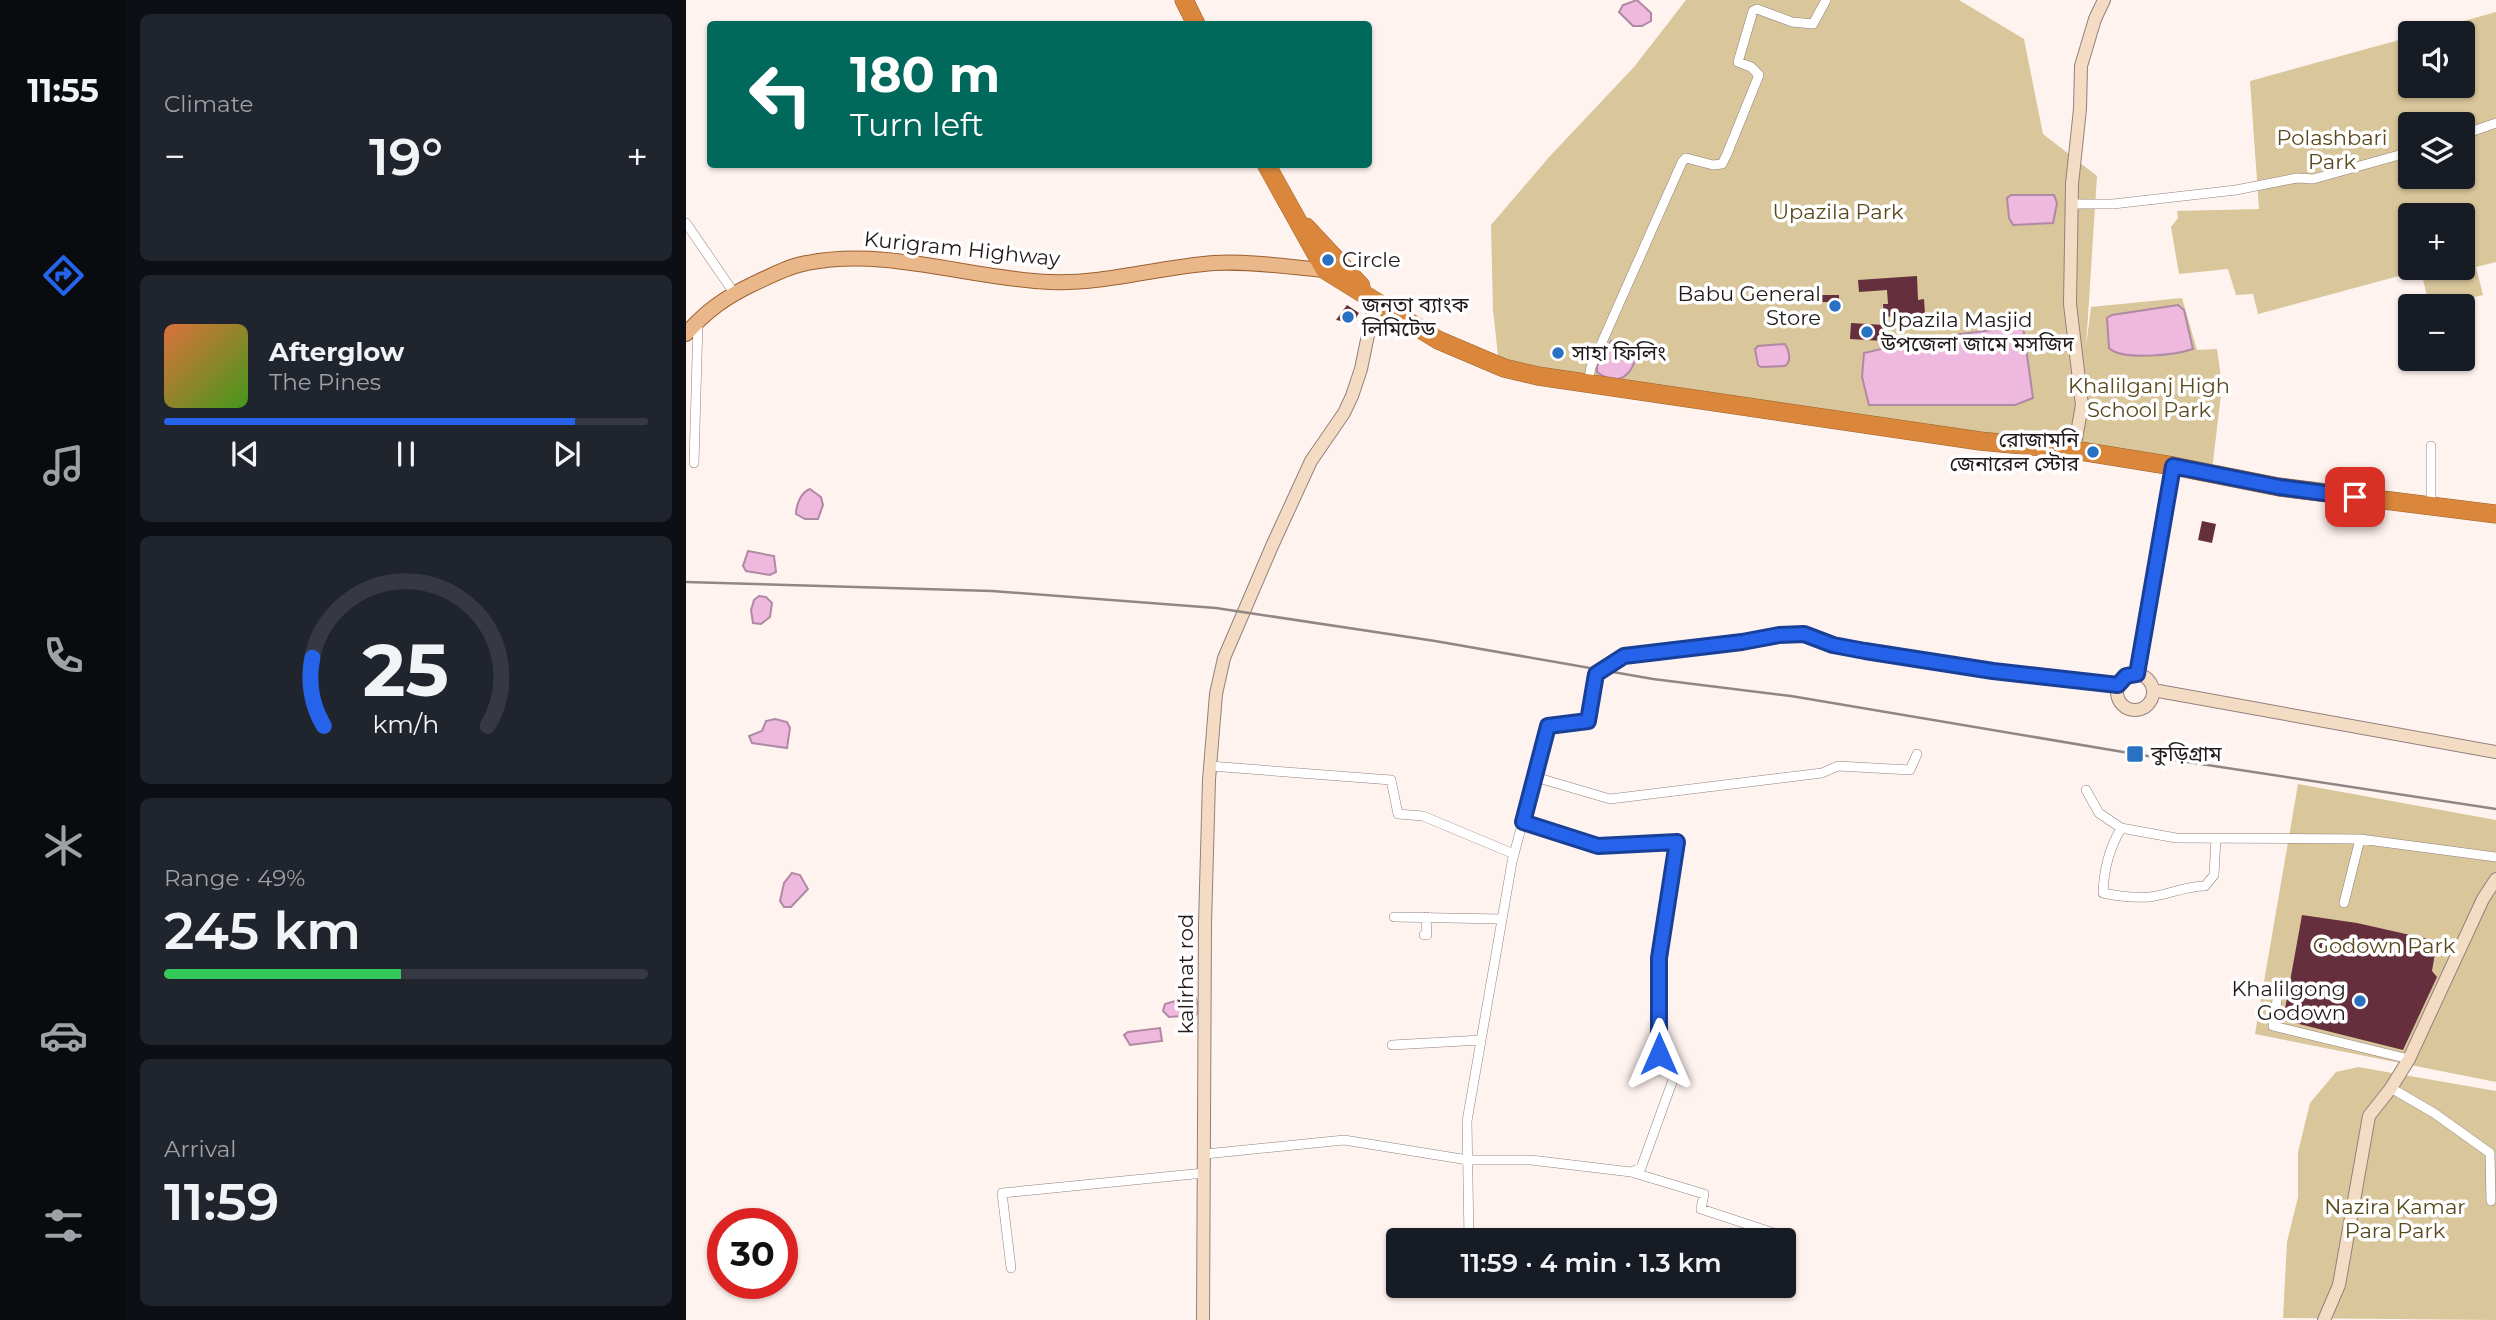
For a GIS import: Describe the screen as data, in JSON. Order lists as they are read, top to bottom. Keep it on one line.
{"streets":{"main road":["Kurigram Highway"],"street":["kalirhat rod"]},"parks":["Polashbari Park","Upazila Park","Khalilganj High School Park","Godown Park","Nazira Kamar Para Park"],"places":{"other":["Circle","Babu General Store","জনতা ব্যাংক লিমিটেড","Upazila Masjid উপজেলা জামে মসজিদ","সাহা ফিলিং","রোজামনি জেনারেল স্টোর","Khalilgong Godown"],"transit":["কুড়িগ্রাম"]},"page":{"tabs":"11:55","tile":["Climate",["Range · 49%","245 km"],["Arrival","11:59"]],"map_buttons":["+","−"],"turn":["180 m","Turn left"],"heat":["−","19°","+"],"song":["Afterglow","The Pines"],"limit":"30","trip":"11:59 · 4 min · 1.3 km","gauge":["25","km/h"]}}
